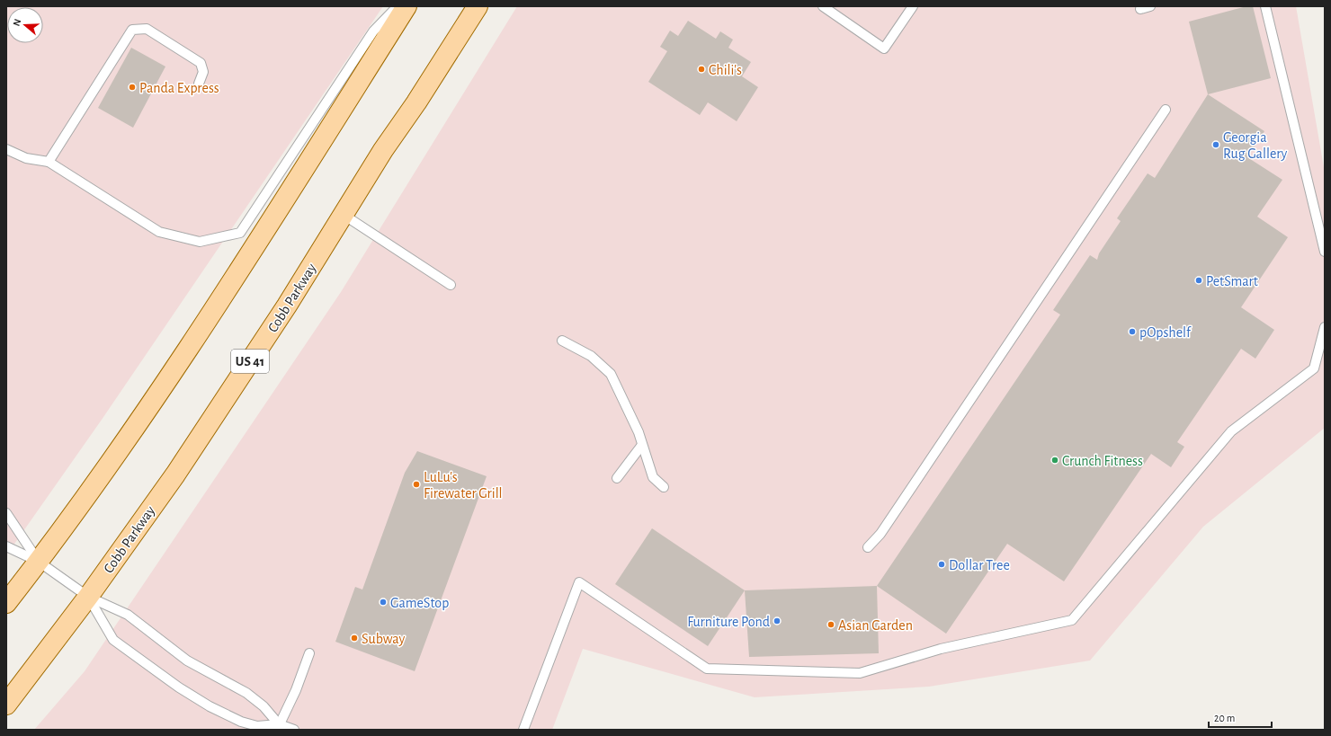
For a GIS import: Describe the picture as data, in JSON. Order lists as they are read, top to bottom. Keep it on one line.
{"streets":{"main road":["Cobb Parkway","US 41"]},"places":["Chili's","Panda Express","Georgia Rug Gallery","PetSmart","pOpshelf","Crunch Fitness","LuLu's Firewater Grill","Dollar Tree","GameStop","Furniture Pond","Asian Garden","Subway"],"scale_bar":"20 m","north":"left"}
